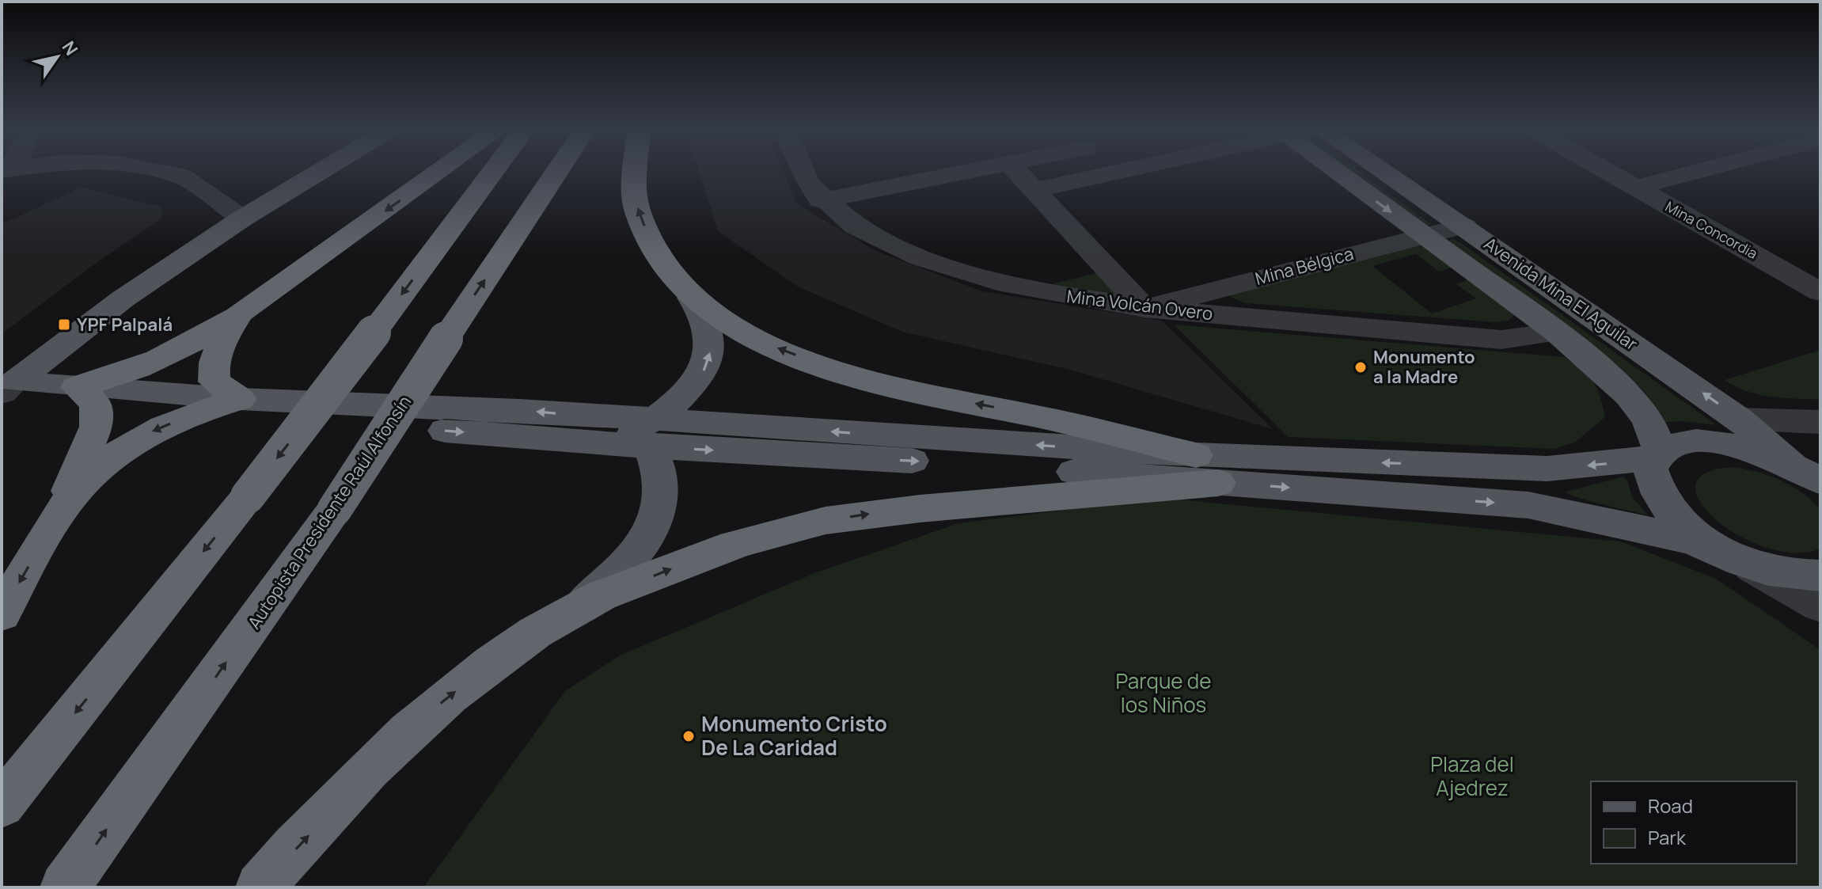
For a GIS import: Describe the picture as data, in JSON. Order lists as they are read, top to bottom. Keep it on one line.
{"streets":{"highway":["Autopista Presidente Raúl Alfonsín"],"main road":["Avenida Mina El Aguilar"],"street":["Mina Concordia","Mina Bélgica","Mina Volcán Overo"]},"crossings":[["Mina Bélgica","Avenida Mina El Aguilar"],["Mina Bélgica","Mina Volcán Overo"],["Avenida Mina El Aguilar","Mina Volcán Overo"]],"parks":["Parque de los Niños","Plaza del Ajedrez"],"places":{"transit":["YPF Palpalá"],"other":["Monumento a la Madre","Monumento Cristo De La Caridad"]},"legend":["Road","Park"],"north":"top right"}
